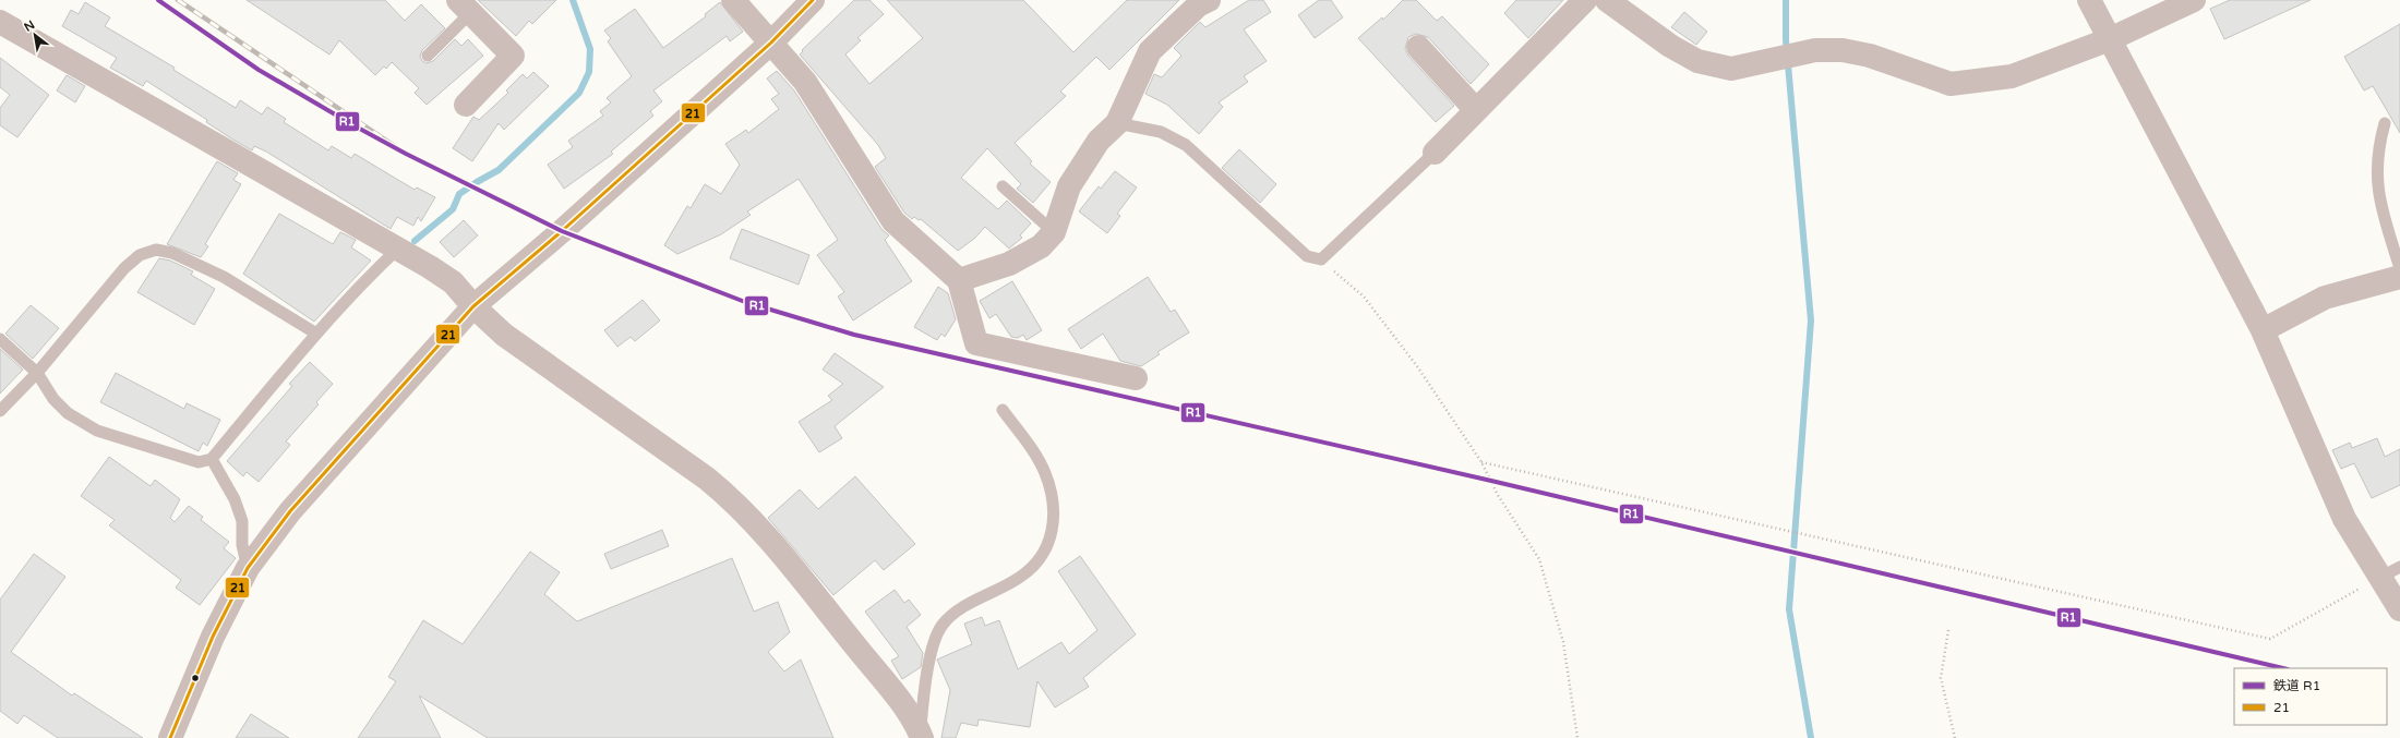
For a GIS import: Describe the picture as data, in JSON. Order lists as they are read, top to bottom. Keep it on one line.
{"lines":["rail line R1","transit line 21"],"legend":["鉄道 R1","21"],"north":"top left"}
